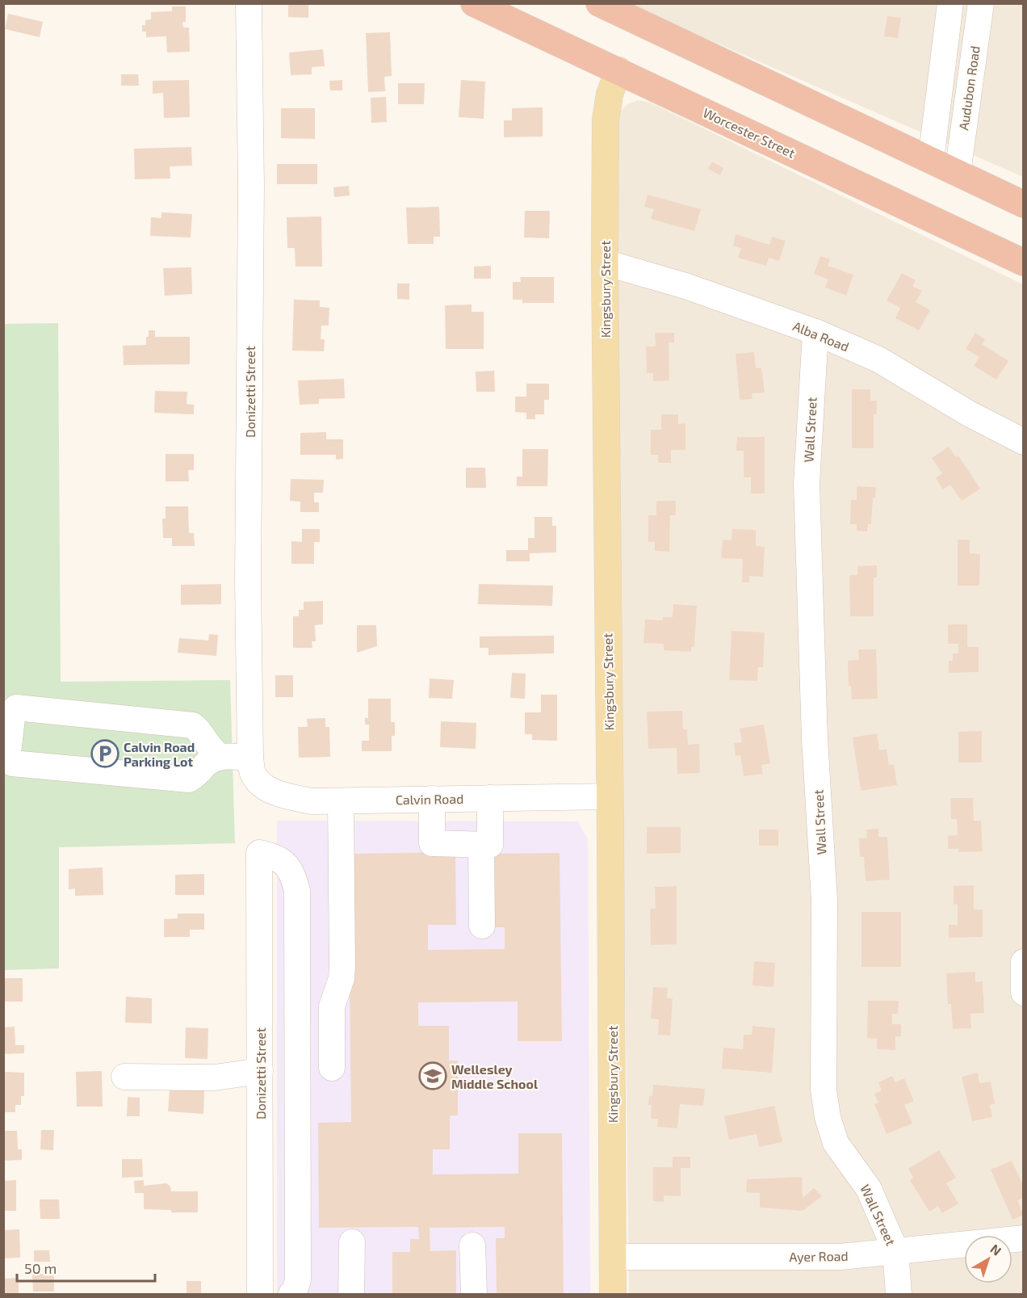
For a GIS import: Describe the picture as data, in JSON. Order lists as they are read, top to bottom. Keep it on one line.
{"streets":{"highway":["Worcester Street"],"main road":["Kingsbury Street"],"street":["Audubon Road","Alba Road","Donizetti Street","Wall Street","Calvin Road","Ayer Road"]},"crossings":[["Worcester Street","Kingsbury Street"],["Kingsbury Street","Alba Road"],["Kingsbury Street","Calvin Road"],["Kingsbury Street","Ayer Road"],["Alba Road","Wall Street"],["Donizetti Street","Calvin Road"],["Wall Street","Ayer Road"]],"places":{"parking":["Calvin Road Parking Lot"],"school or university":["Wellesley Middle School"]},"scale_bar":"50 m","north":"top right"}
